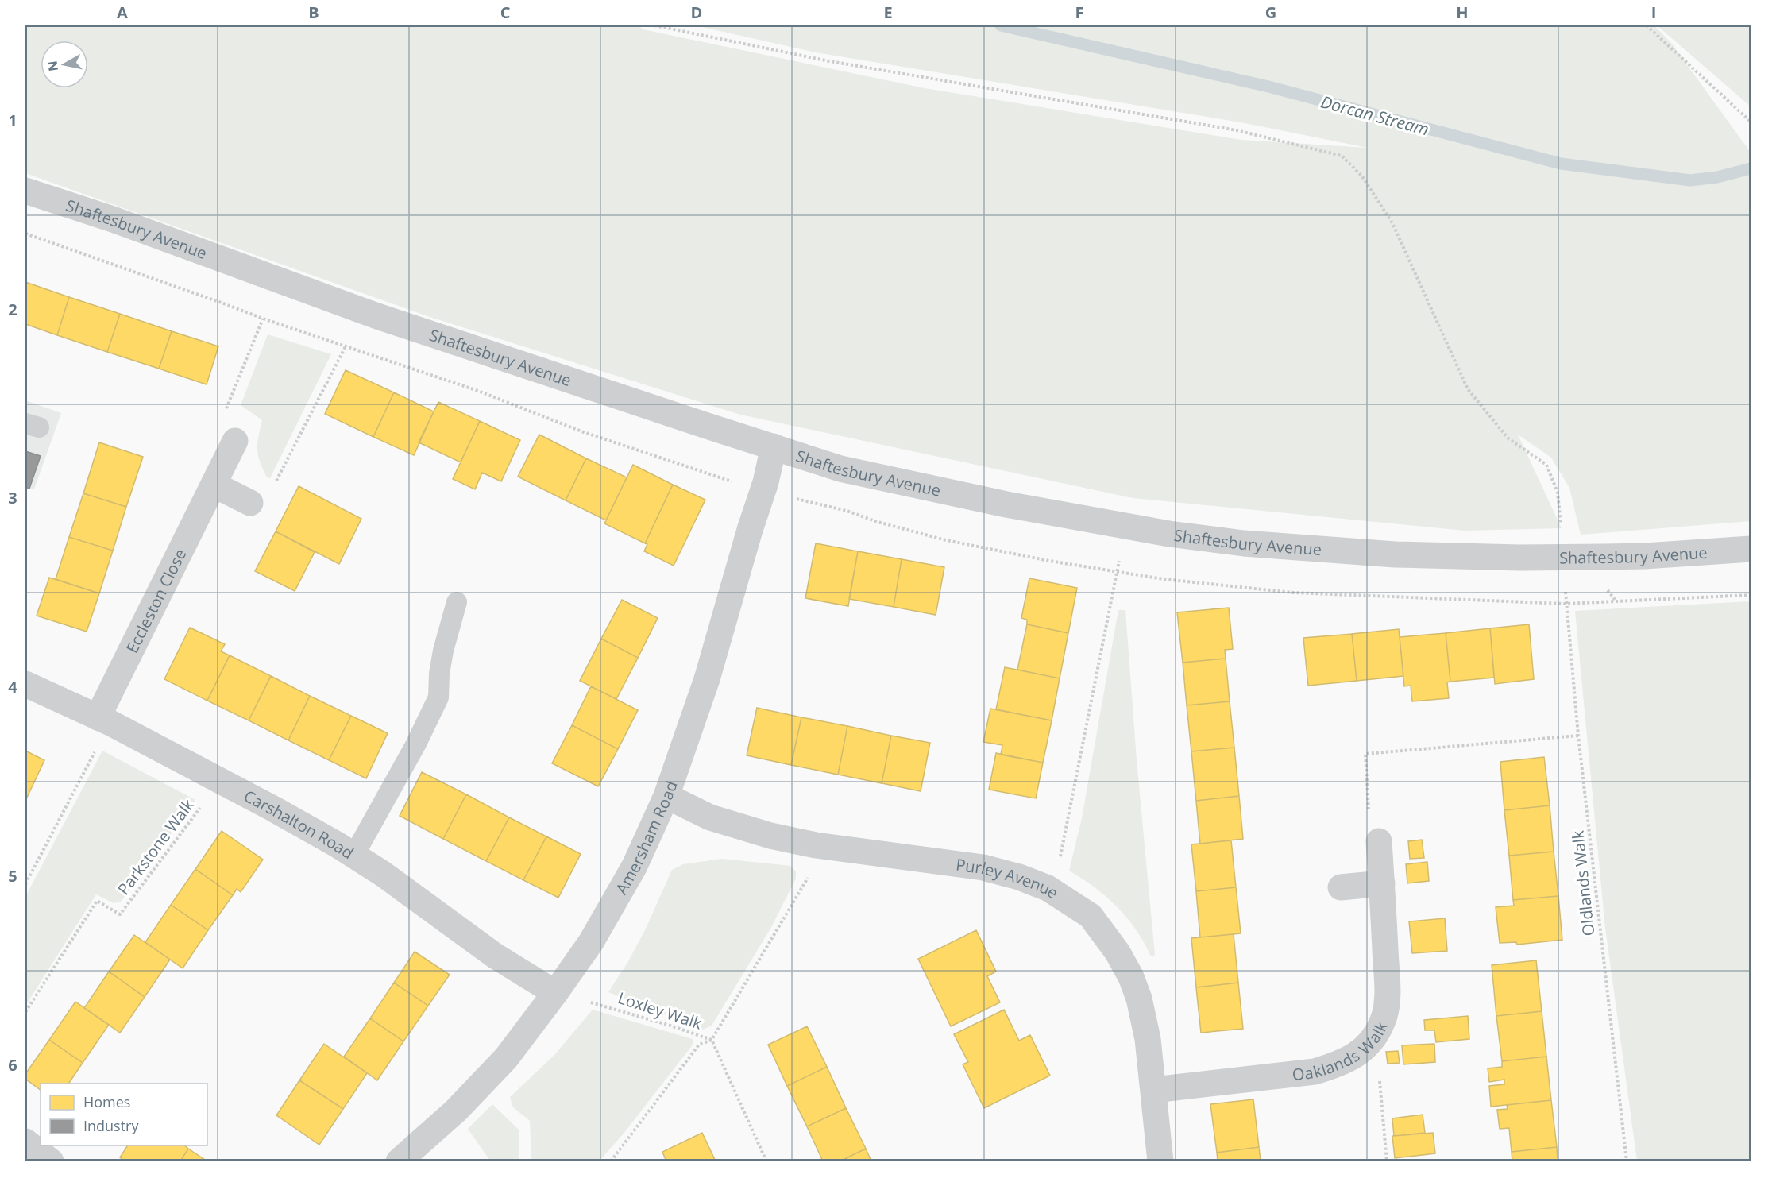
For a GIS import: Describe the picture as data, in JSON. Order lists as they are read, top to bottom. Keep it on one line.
{"streets":{"street":["Shaftesbury Avenue","Eccleston Close","Carshalton Road","Amersham Road","Purley Avenue","Oaklands Walk"],"path":["Parkstone Walk","Oldlands Walk","Loxley Walk"]},"crossings":[["Shaftesbury Avenue","Amersham Road"],["Eccleston Close","Carshalton Road"],["Carshalton Road","Amersham Road"],["Carshalton Road","Parkstone Walk"],["Carshalton Road","Loxley Walk"],["Amersham Road","Purley Avenue"],["Amersham Road","Loxley Walk"],["Purley Avenue","Oaklands Walk"]],"water":["Dorcan Stream"],"legend":["Homes","Industry"],"north":"left","grid":{"columns":["A","B","C","D","E","F","G","H","I"],"rows":["1","2","3","4","5","6"]}}
